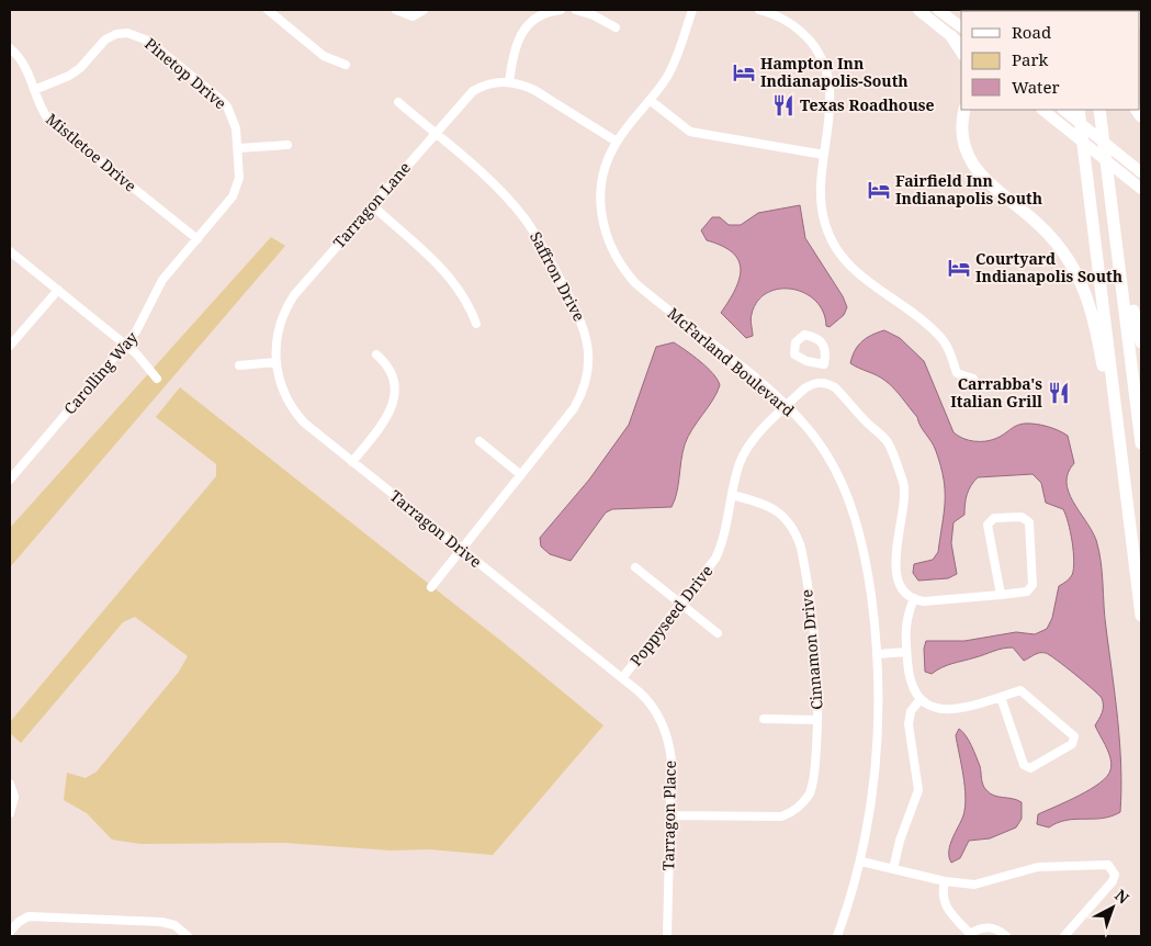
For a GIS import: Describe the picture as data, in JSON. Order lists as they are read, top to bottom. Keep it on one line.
{"streets":{"street":["Pinetop Drive","Mistletoe Drive","Tarragon Lane","Saffron Drive","McFarland Boulevard","Carolling Way","Tarragon Drive","Poppyseed Drive","Cinnamon Drive","Tarragon Place"]},"crossings":[["Pinetop Drive","Mistletoe Drive"],["Pinetop Drive","Carolling Way"],["Mistletoe Drive","Carolling Way"],["Tarragon Lane","Saffron Drive"],["Tarragon Lane","Tarragon Drive"],["Saffron Drive","Tarragon Drive"],["McFarland Boulevard","Poppyseed Drive"],["Tarragon Drive","Poppyseed Drive"],["Tarragon Drive","Tarragon Place"],["Poppyseed Drive","Cinnamon Drive"],["Poppyseed Drive","Tarragon Place"],["Cinnamon Drive","Tarragon Place"]],"places":{"hotel":["Hampton Inn Indianapolis-South","Fairfield Inn Indianapolis South","Courtyard Indianapolis South"],"restaurant":["Texas Roadhouse","Carrabba's Italian Grill"]},"legend":["Road","Park","Water"],"north":"top right"}
